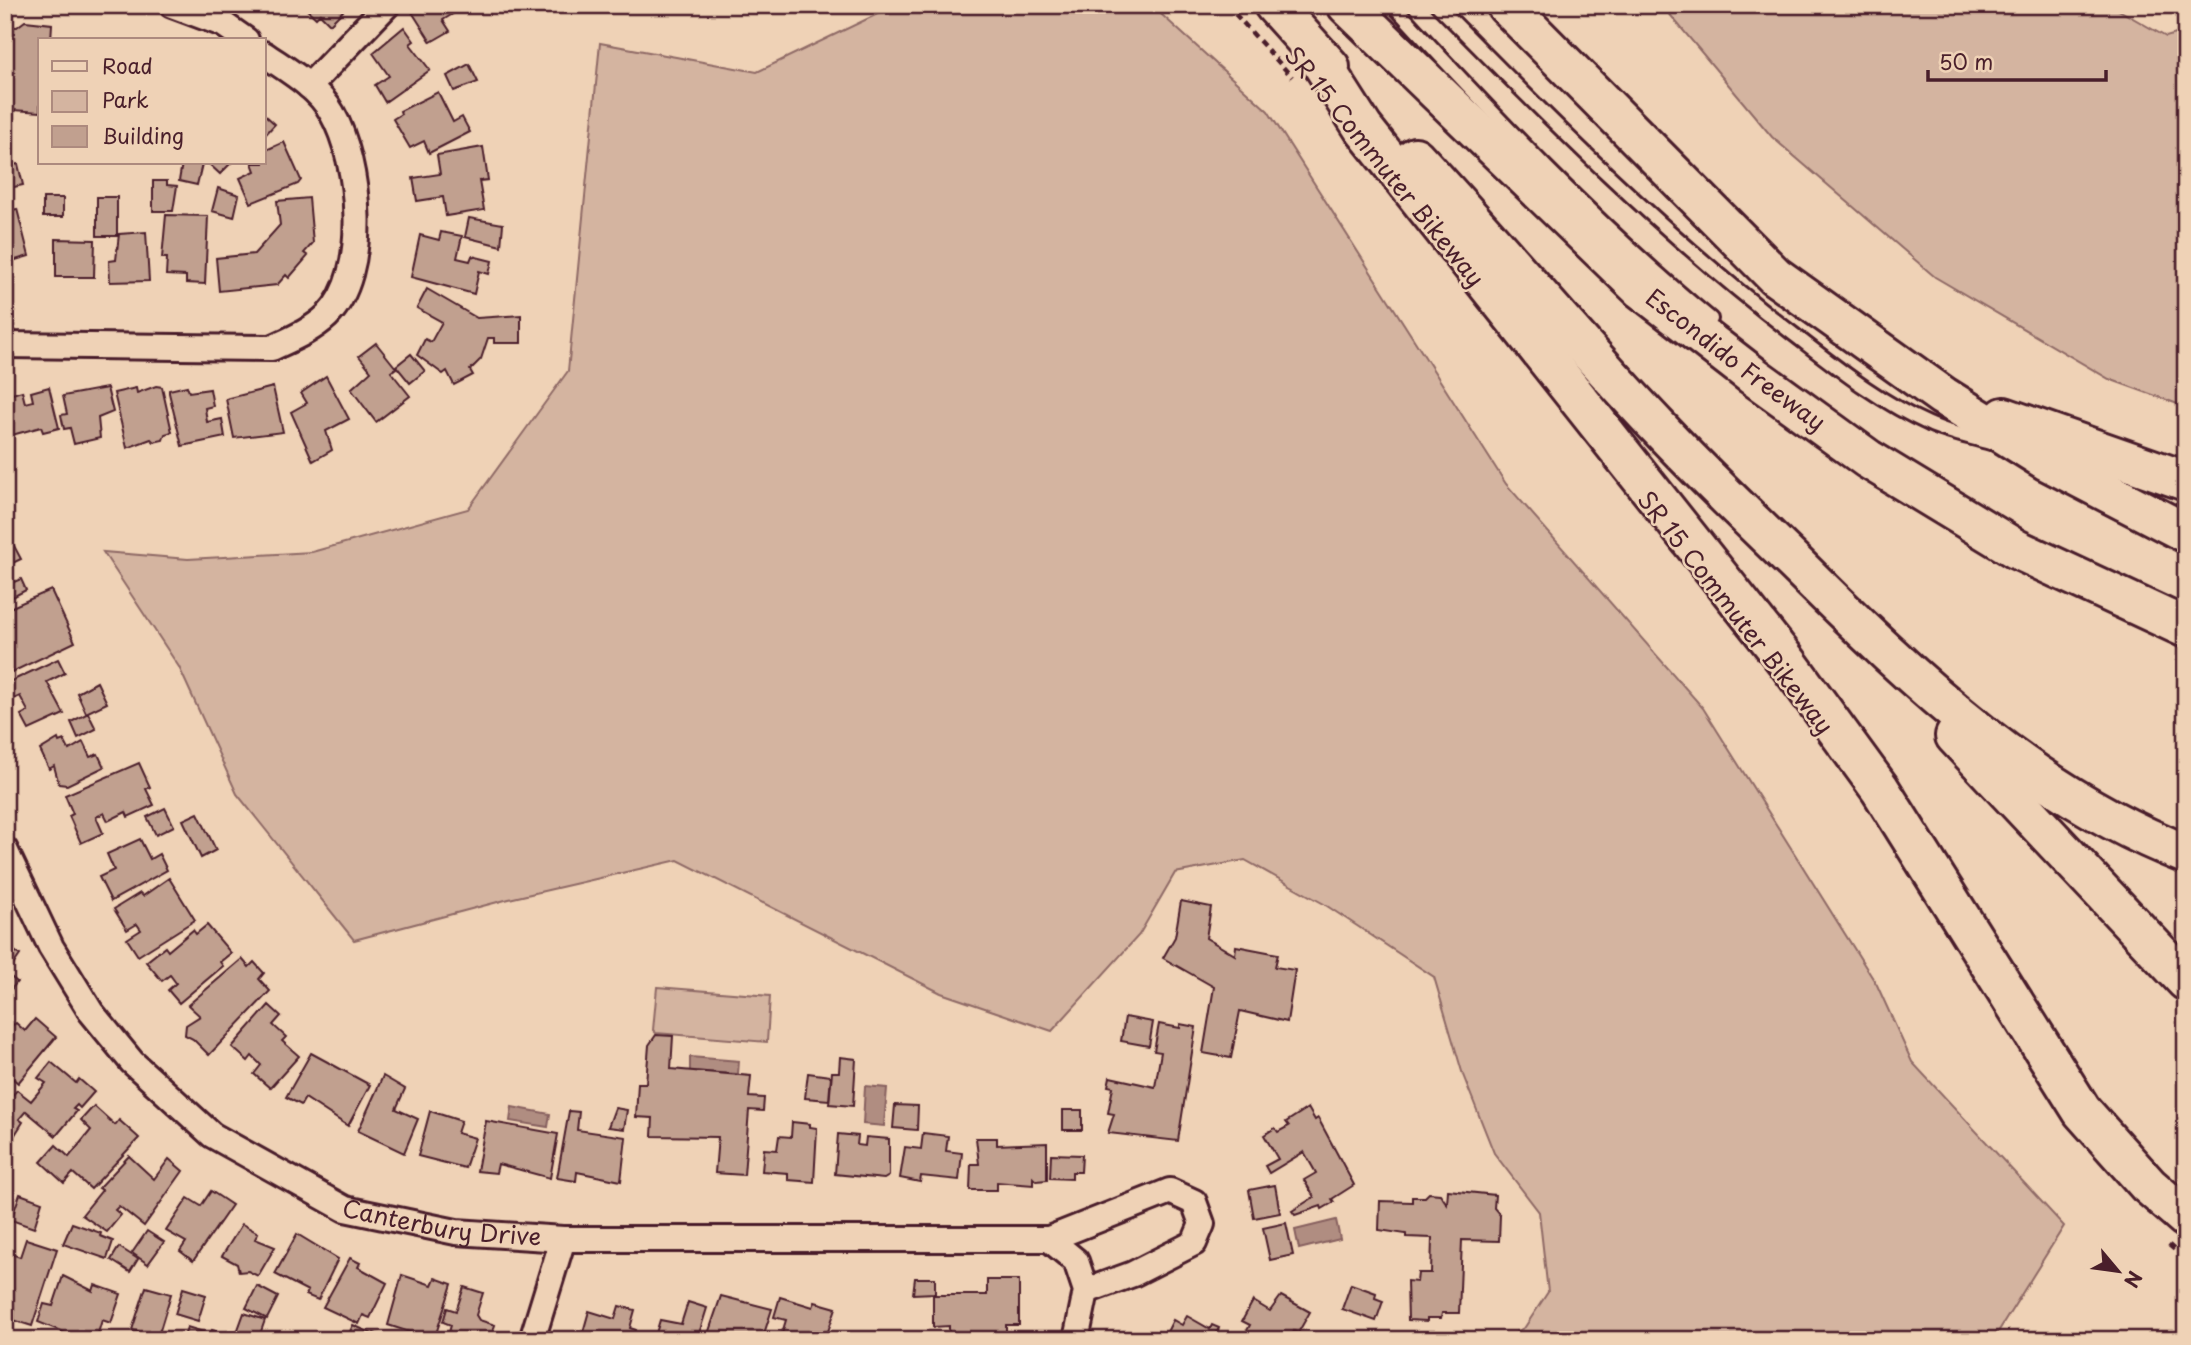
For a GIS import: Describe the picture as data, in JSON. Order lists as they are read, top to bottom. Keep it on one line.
{"streets":{"highway":["Escondido Freeway"],"street":["Canterbury Drive"],"path":["SR 15 Commuter Bikeway"]},"legend":["Road","Park","Building"],"scale_bar":"50 m","north":"bottom right"}
